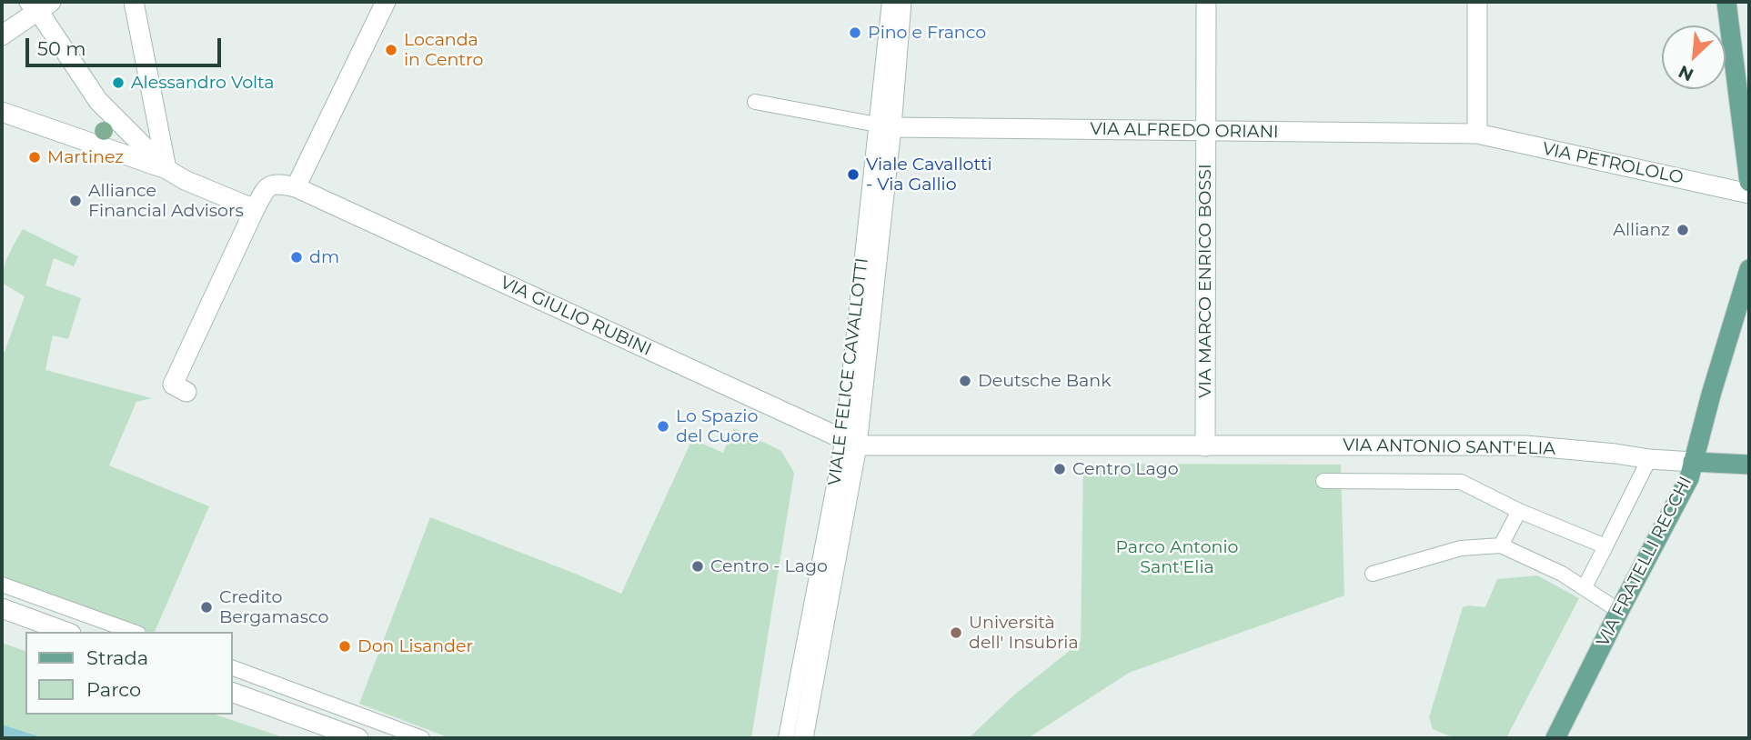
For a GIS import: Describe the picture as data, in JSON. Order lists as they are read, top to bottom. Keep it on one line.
{"streets":{"main road":["VIA FRATELLI RECCHI"],"street":["VIA ALFREDO ORIANI","VIA PETROLOLO","VIA MARCO ENRICO BOSSI","VIA GIULIO RUBINI","VIALE FELICE CAVALLOTTI","VIA ANTONIO SANT'ELIA"]},"crossings":[["VIA ALFREDO ORIANI","VIA PETROLOLO"],["VIA ALFREDO ORIANI","VIA MARCO ENRICO BOSSI"],["VIA ALFREDO ORIANI","VIALE FELICE CAVALLOTTI"],["VIA MARCO ENRICO BOSSI","VIA ANTONIO SANT'ELIA"],["VIA GIULIO RUBINI","VIALE FELICE CAVALLOTTI"],["VIA GIULIO RUBINI","VIA ANTONIO SANT'ELIA"],["VIALE FELICE CAVALLOTTI","VIA ANTONIO SANT'ELIA"],["VIA ANTONIO SANT'ELIA","VIA FRATELLI RECCHI"]],"parks":["Parco Antonio Sant'Elia"],"places":["Pino e Franco","Locanda in Centro","Alessandro Volta","Martinez","Viale Cavallotti - Via Gallio","Alliance Financial Advisors","Allianz","dm","Deutsche Bank","Lo Spazio del Cuore","Centro Lago","Centro - Lago","Credito Bergamasco","Università dell' Insubria","Don Lisander"],"legend":["Strada","Parco"],"scale_bar":"50 m","north":"bottom left"}
